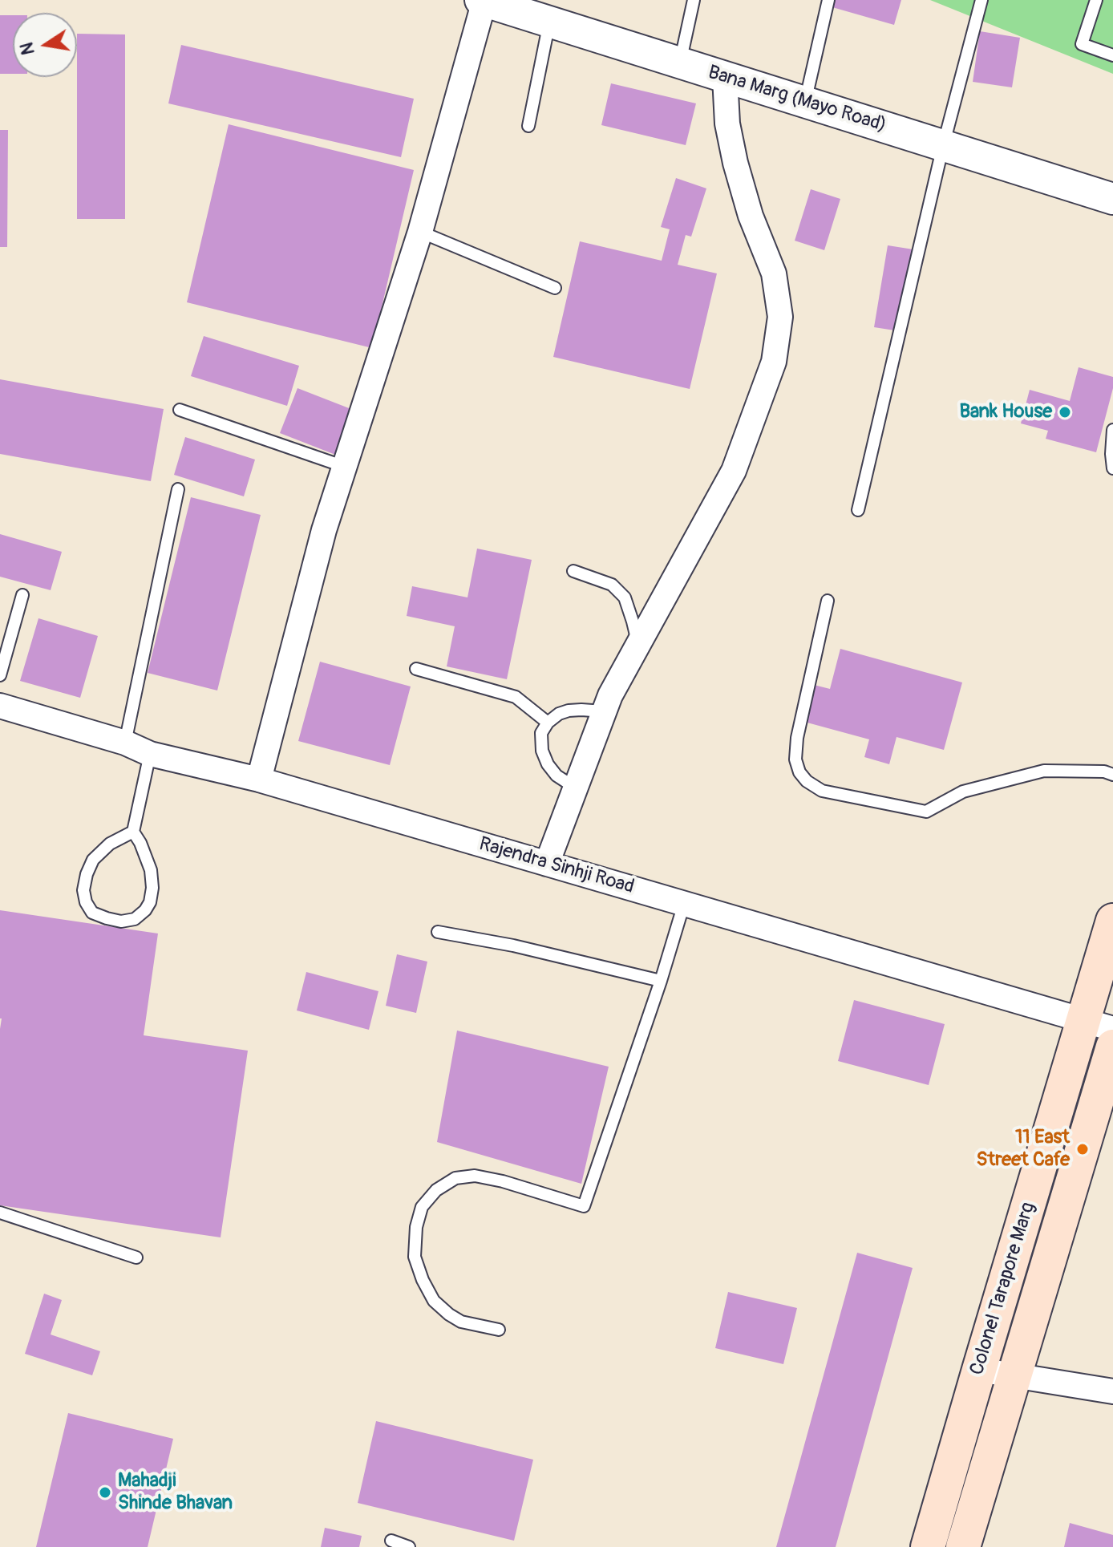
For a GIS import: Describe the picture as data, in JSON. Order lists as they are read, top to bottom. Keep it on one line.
{"streets":{"main road":["Colonel Tarapore Marg"],"street":["Bana Marg (Mayo Road)","Rajendra Sinhji Road"]},"crossings":[["Rajendra Sinhji Road","Colonel Tarapore Marg"]],"places":["Bank House","11 East Street Cafe","Mahadji Shinde Bhavan"],"north":"left"}
